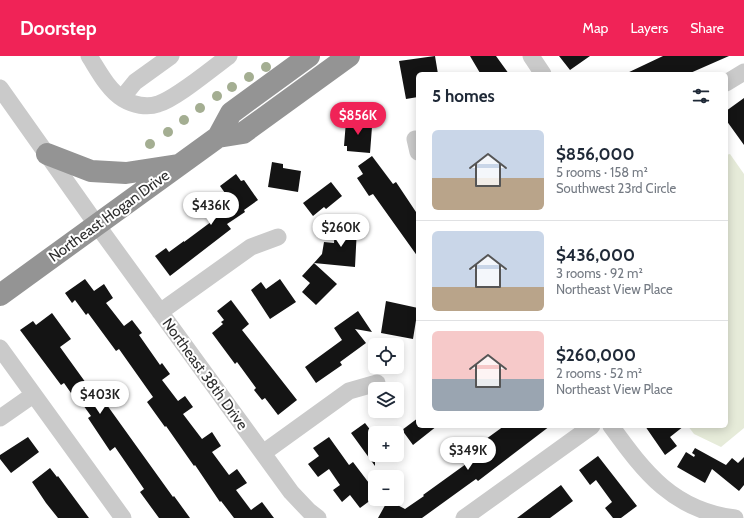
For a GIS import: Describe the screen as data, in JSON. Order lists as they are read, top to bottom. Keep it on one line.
{"streets":{"highway":["Northeast Hogan Drive"],"street":["Northeast 38th Drive"]},"crossings":[["Northeast Hogan Drive","Northeast 38th Drive"]],"page":{"header":"Doorstep","nav":["Map","Layers","Share"],"heading":"5 homes","price":["$856K","$436K","$260K","$403K","$349K"],"list":[{"name":"$856,000","note":"5 rooms · 158 m² · Southwest 23rd Circle"},{"name":"$436,000","note":"3 rooms · 92 m² · Northeast View Place"},{"name":"$260,000","note":"2 rooms · 52 m² · Northeast View Place"}],"map_buttons":["+","−"]}}
